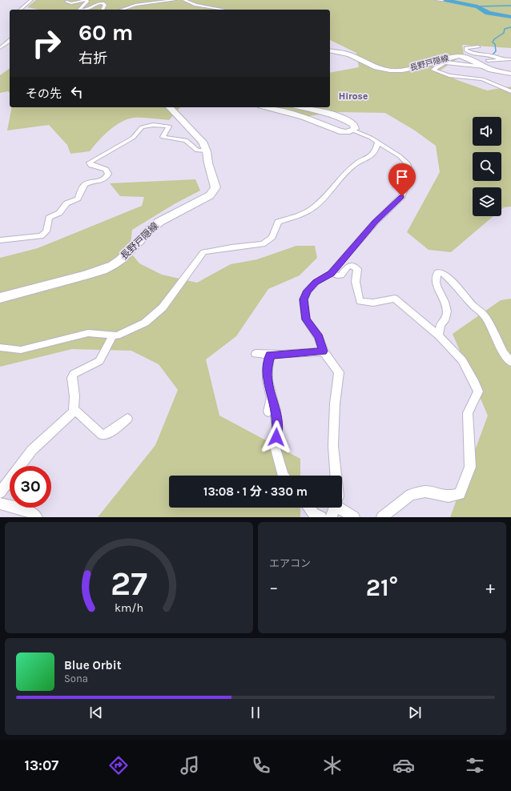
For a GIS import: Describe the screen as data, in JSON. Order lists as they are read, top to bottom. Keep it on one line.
{"streets":{"main road":["長野戸隠線"]},"districts":["Hirose"],"page":{"turn":["60 m","右折"],"then":"その先","limit":"30","trip":"13:08 · 1 分 · 330 m","tile":"エアコン","heat":["−","21°","+"],"song":["Blue Orbit","Sona"],"tabs":"13:07","gauge":["27","km/h"]}}
